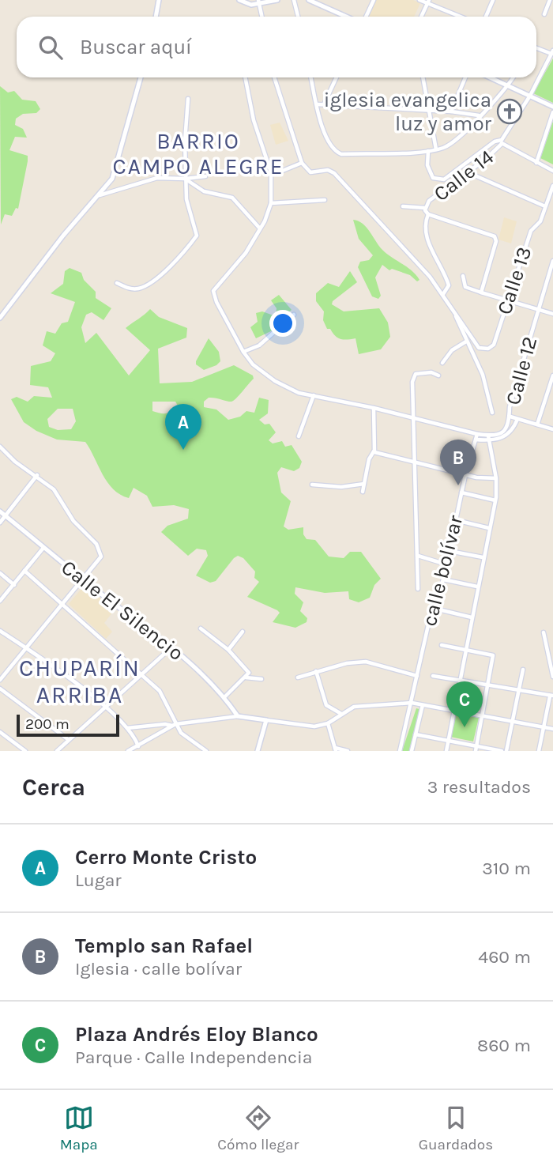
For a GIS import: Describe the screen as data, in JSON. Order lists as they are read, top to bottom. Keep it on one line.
{"streets":{"street":["Calle 14","Calle 13","Calle 12","calle bolívar","Calle El Silencio"]},"districts":["BARRIO CAMPO ALEGRE","CHUPARÍN ARRIBA"],"places":{"church":["iglesia evangelica luz y amor"]},"scale_bar":"200 m","page":{"search":"Buscar aquí","pins":["A","B","C"],"scale":"200 m","heading":["Cerca","3 resultados"],"list":[{"mark":"A","name":"Cerro Monte Cristo","note":"Lugar","value":"310 m"},{"mark":"B","name":"Templo san Rafael","note":"Iglesia · calle bolívar","value":"460 m"},{"mark":"C","name":"Plaza Andrés Eloy Blanco","note":"Parque · Calle Independencia","value":"860 m"}],"nav":["Mapa","Cómo llegar","Guardados"]}}
